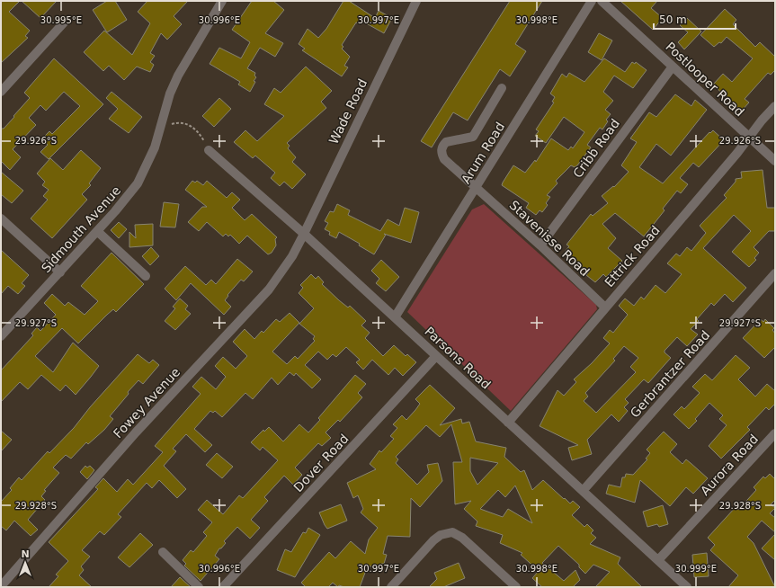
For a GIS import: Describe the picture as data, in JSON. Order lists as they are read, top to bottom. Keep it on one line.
{"streets":{"street":["Postlooper Road","Wade Road","Cribb Road","Arum Road","Sidmouth Avenue","Stavenisse Road","Ettrick Road","Parsons Road","Gerbrantzer Road","Fowey Avenue","Dover Road","Aurora Road"]},"crossings":[["Postlooper Road","Cribb Road"],["Postlooper Road","Ettrick Road"],["Wade Road","Parsons Road"],["Wade Road","Fowey Avenue"],["Cribb Road","Stavenisse Road"],["Arum Road","Stavenisse Road"],["Arum Road","Parsons Road"],["Stavenisse Road","Ettrick Road"],["Ettrick Road","Parsons Road"],["Parsons Road","Gerbrantzer Road"],["Parsons Road","Fowey Avenue"],["Parsons Road","Dover Road"],["Parsons Road","Aurora Road"]],"scale_bar":"50 m","north":"top","coordinates":["30.995°E","30.996°E","30.997°E","30.998°E","29.926°S","29.927°S","29.928°S","30.999°E"]}
